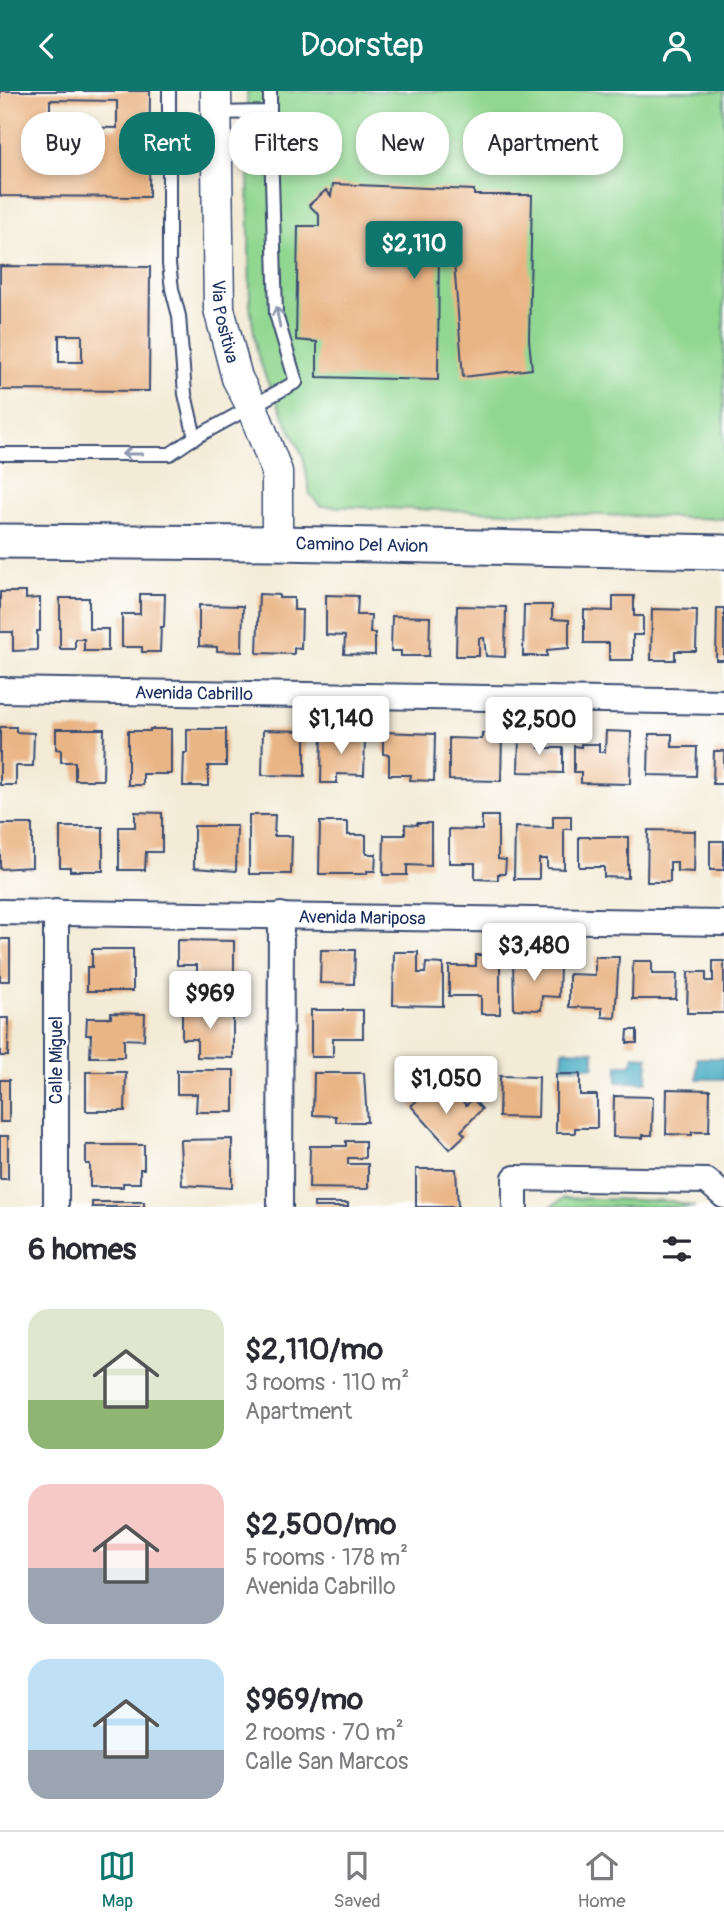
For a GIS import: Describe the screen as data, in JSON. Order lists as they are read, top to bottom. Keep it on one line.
{"streets":{"main road":["Camino Del Avion"],"street":["Via Positiva","Avenida Cabrillo","Avenida Mariposa","Calle Miguel"]},"crossings":[["Via Positiva","Camino Del Avion"],["Avenida Mariposa","Calle Miguel"]],"page":{"header":"Doorstep","chip":["Buy","Rent","Filters","New","Apartment"],"price":["$2,110","$1,140","$2,500","$3,480","$969","$1,050"],"heading":"6 homes","list":[{"name":"$2,110/mo","note":"3 rooms · 110 m² · Apartment"},{"name":"$2,500/mo","note":"5 rooms · 178 m² · Avenida Cabrillo"},{"name":"$969/mo","note":"2 rooms · 70 m² · Calle San Marcos"}],"tabs":["Map","Saved","Home"]}}
